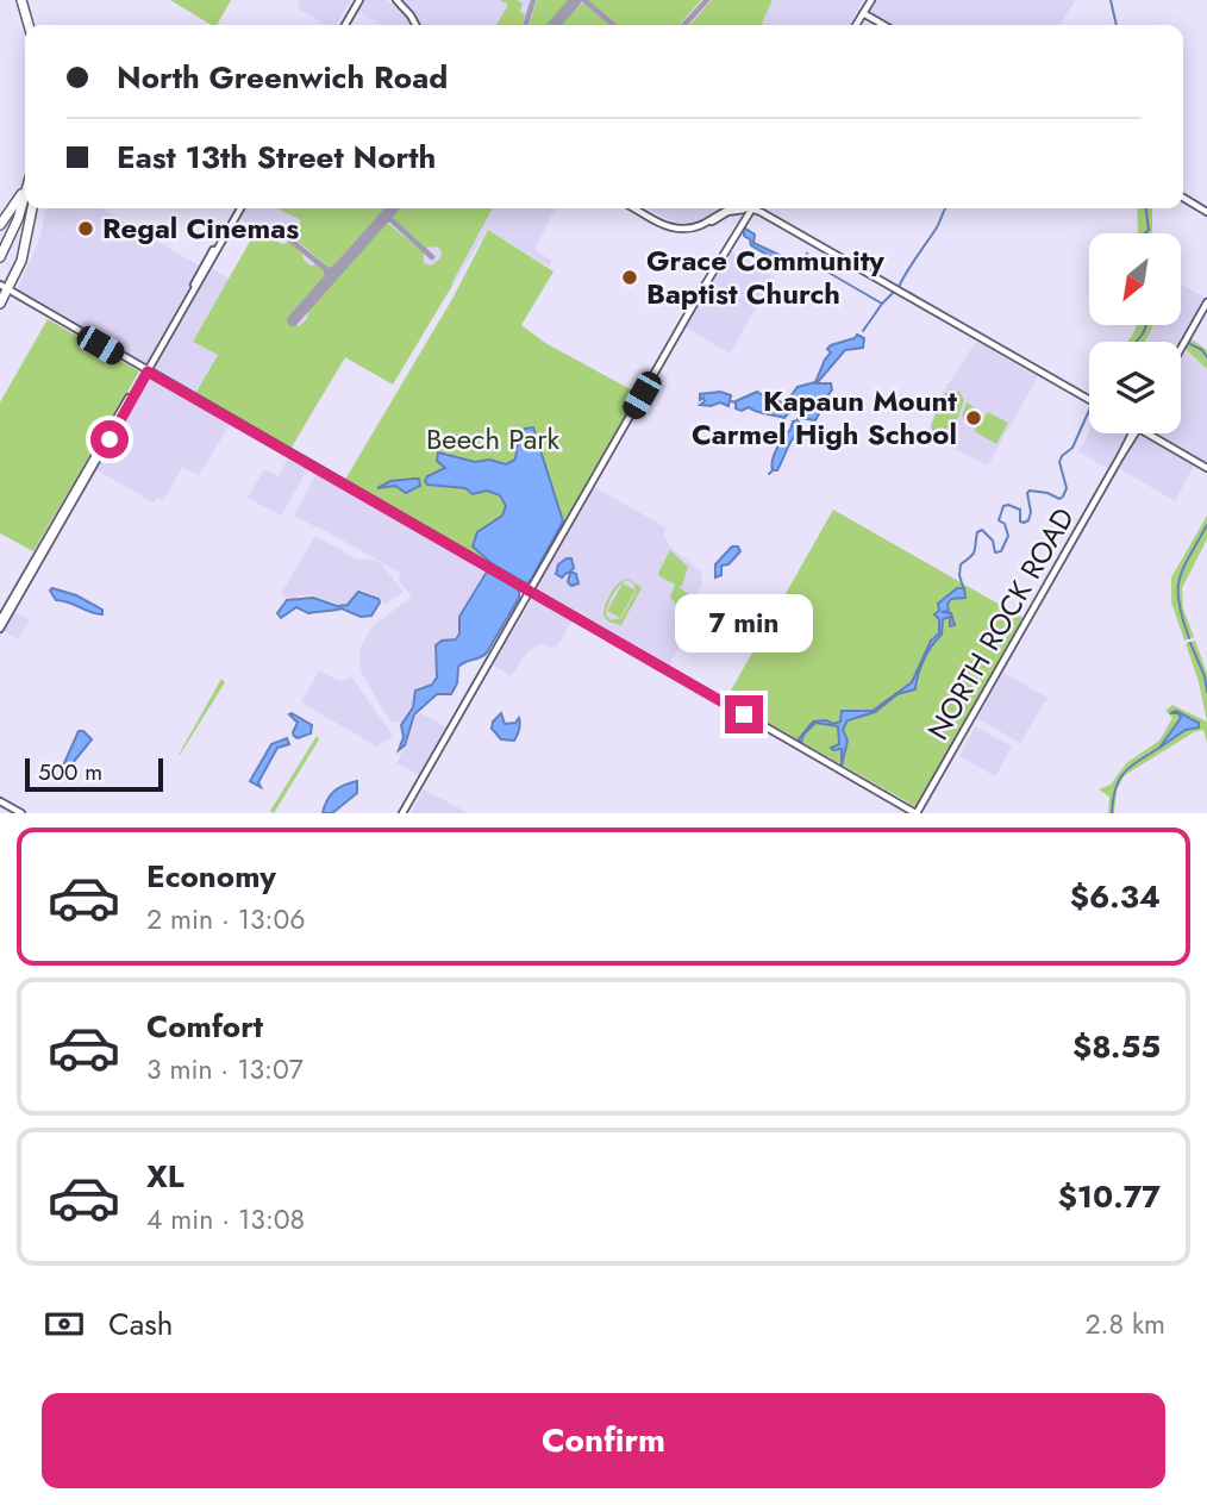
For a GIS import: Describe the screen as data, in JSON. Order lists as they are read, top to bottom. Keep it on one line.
{"streets":{"main road":["NORTH ROCK ROAD"]},"parks":["Beech Park"],"places":["Regal Cinemas","Grace Community Baptist Church","Kapaun Mount Carmel High School"],"scale_bar":"500 m","north":"bottom left","page":{"banner":["North Greenwich Road","East 13th Street North"],"bubble":"7 min","scale":"500 m","list":[{"name":"Economy","note":"2 min · 13:06","value":"$6.34"},{"name":"Comfort","note":"3 min · 13:07","value":"$8.55"},{"name":"XL","note":"4 min · 13:08","value":"$10.77"}],"pay":["Cash","2.8 km"],"buttons":"Confirm"}}
